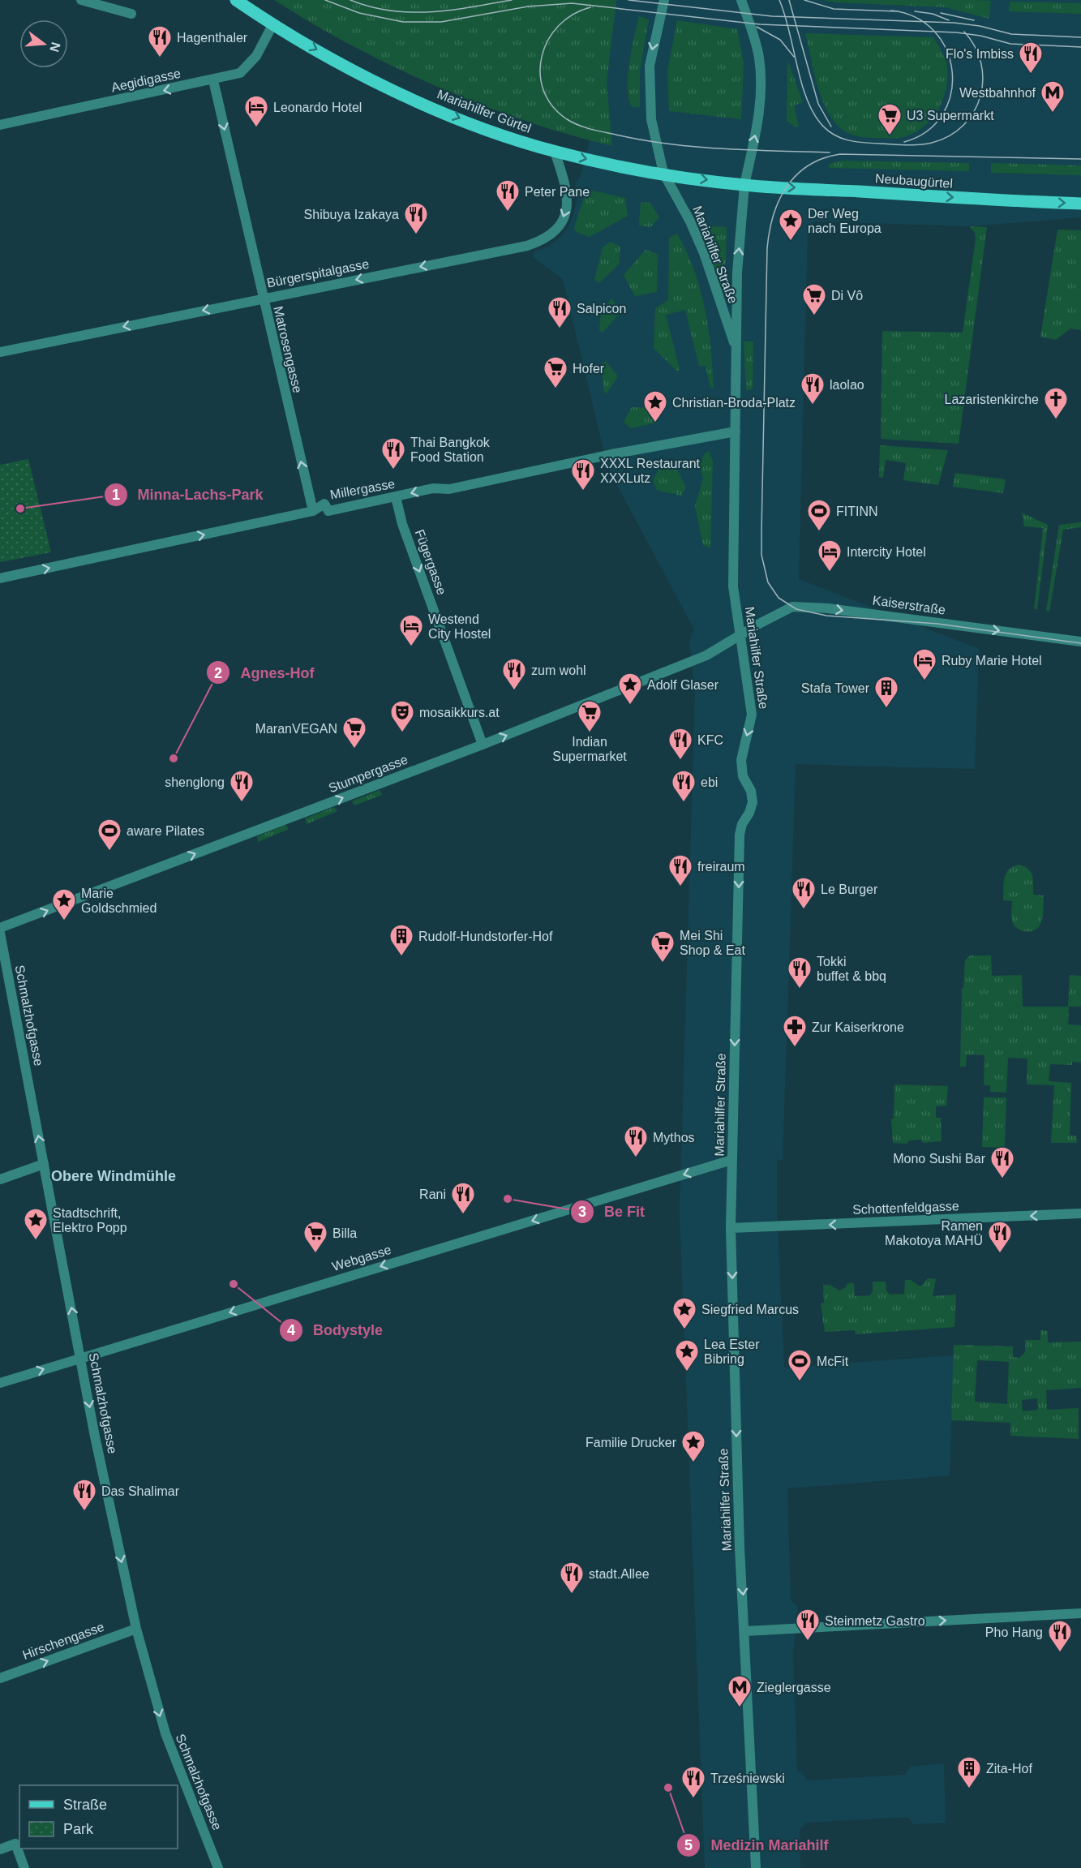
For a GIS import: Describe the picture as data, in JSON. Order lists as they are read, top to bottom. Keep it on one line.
{"streets":{"main road":["Mariahilfer Gürtel","Neubaugürtel"],"street":["Aegidigasse","Mariahilfer Straße","Bürgerspitalgasse","Matrosengasse","Millergasse","Fügergasse","Kaiserstraße","Stumpergasse","Schmalzhofgasse","Schottenfeldgasse","Webgasse","Hirschengasse"]},"crossings":[["Aegidigasse","Mariahilfer Gürtel"],["Aegidigasse","Matrosengasse"],["Mariahilfer Gürtel","Neubaugürtel"],["Mariahilfer Gürtel","Mariahilfer Straße"],["Mariahilfer Gürtel","Bürgerspitalgasse"],["Neubaugürtel","Mariahilfer Straße"],["Mariahilfer Straße","Millergasse"],["Mariahilfer Straße","Kaiserstraße"],["Mariahilfer Straße","Stumpergasse"],["Mariahilfer Straße","Schottenfeldgasse"],["Mariahilfer Straße","Webgasse"],["Bürgerspitalgasse","Matrosengasse"],["Matrosengasse","Millergasse"],["Millergasse","Fügergasse"],["Fügergasse","Stumpergasse"],["Kaiserstraße","Stumpergasse"],["Schmalzhofgasse","Webgasse"],["Schmalzhofgasse","Hirschengasse"]],"one_way":["Aegidigasse","Mariahilfer Gürtel","Neubaugürtel","Bürgerspitalgasse","Fügergasse","Kaiserstraße","Stumpergasse","Schottenfeldgasse","Hirschengasse"],"districts":["Obere Windmühle"],"places":{"restaurant":["Hagenthaler","Flo's Imbiss","Peter Pane","Shibuya Izakaya","Salpicon","laolao","Thai Bangkok Food Station","XXXL Restaurant XXXLutz","zum wohl","KFC","shenglong","ebi","freiraum","Le Burger","Tokki buffet & bbq","Mythos","Mono Sushi Bar","Rani","Ramen Makotoya MAHÜ","Das Shalimar","stadt.Allee","Steinmetz Gastro","Pho Hang","Trześniewski"],"metro station":["Westbahnhof","Zieglergasse"],"hotel":["Leonardo Hotel","Intercity Hotel","Westend City Hostel","Ruby Marie Hotel"],"supermarket":["U3 Supermarkt","Di Vô","Hofer","Indian Supermarket","MaranVEGAN","Mei Shi Shop & Eat","Billa"],"place":["Der Weg nach Europa","Christian-Broda-Platz","Adolf Glaser","Marie Goldschmied","Stadtschrift, Elektro Popp","Siegfried Marcus","Lea Ester Bibring","Familie Drucker"],"church":["Lazaristenkirche"],"other":["Minna-Lachs-Park","Agnes-Hof","Be Fit","Bodystyle","Medizin Mariahilf"],"sports":["FITINN","aware Pilates","McFit"],"building":["Stafa Tower","Rudolf-Hundstorfer-Hof","Zita-Hof"],"theatre":["mosaikkurs.at"],"pharmacy":["Zur Kaiserkrone"]},"legend":["Straße","Park"],"north":"right"}
